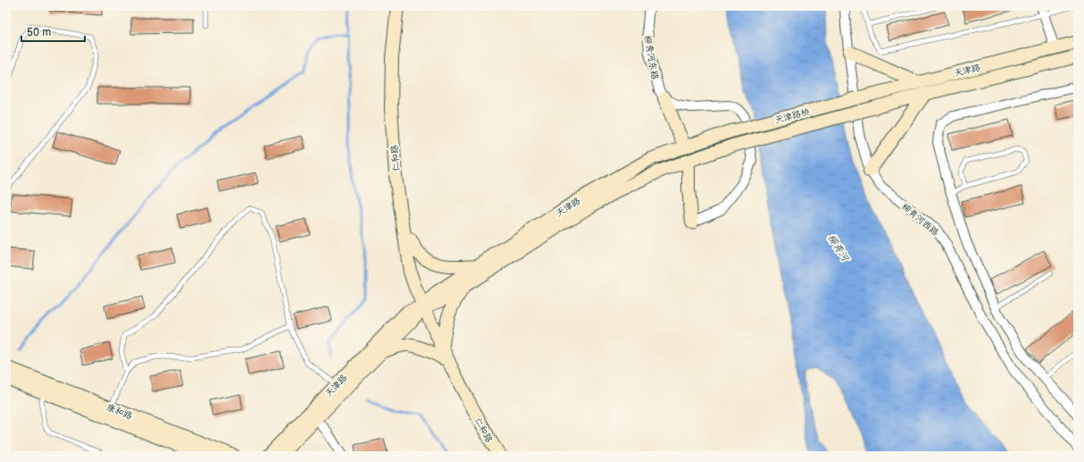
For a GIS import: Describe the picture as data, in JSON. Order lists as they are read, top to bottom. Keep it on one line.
{"streets":{"main road":["天津路","天津路桥","仁和路","康和路"],"street":["柳青河东路","柳青河西路"]},"crossings":[["天津路","天津路桥"],["天津路","仁和路"]],"water":["柳青河"],"scale_bar":"50 m"}
